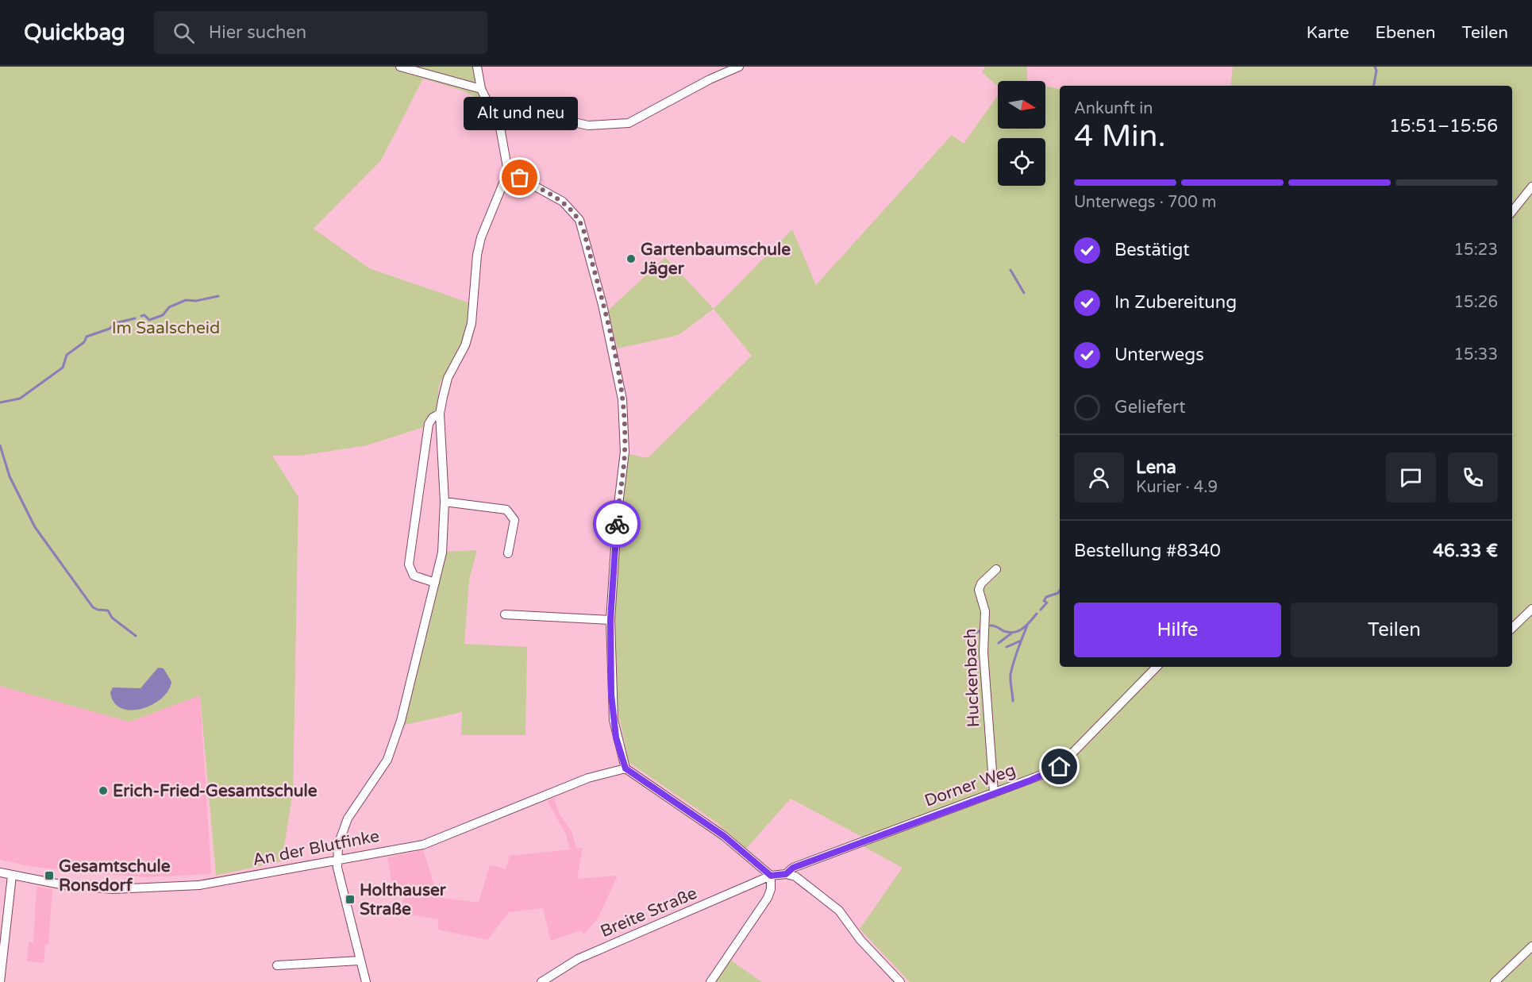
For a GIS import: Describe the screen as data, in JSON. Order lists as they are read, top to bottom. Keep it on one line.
{"streets":{"street":["Huckenbach","Dorner Weg","An der Blutfinke","Breite Straße"]},"crossings":[["Huckenbach","Dorner Weg"],["Dorner Weg","Breite Straße"]],"parks":["Im Saalscheid"],"places":{"other":["Alt und neu","Gartenbaumschule Jäger","Erich-Fried-Gesamtschule"],"transit":["Gesamtschule Ronsdorf","Holthauser Straße"]},"north":"right","page":{"header":"Quickbag","search":"Hier suchen","nav":["Karte","Ebenen","Teilen"],"heading":["4 Min.","Ankunft in","15:51–15:56"],"panel":["Lena","Kurier · 4.9","Bestellung #8340","46.33 €"],"bubble":"Alt und neu","bar":"Unterwegs · 700 m","list":[["Bestätigt","15:23"],["In Zubereitung","15:26"],["Unterwegs","15:33"],"Geliefert"],"buttons":["Hilfe","Teilen"]}}
